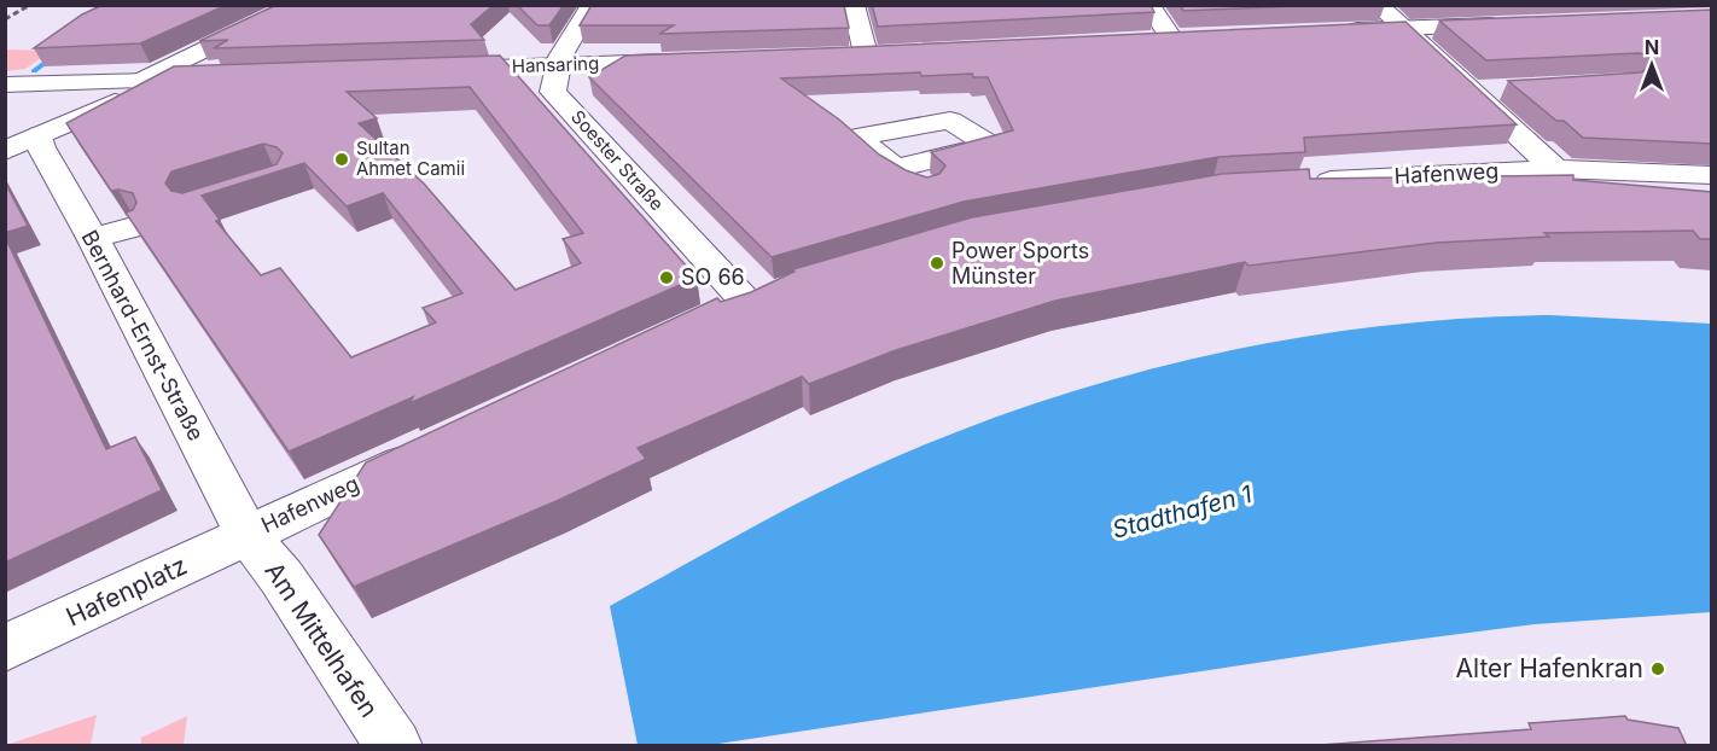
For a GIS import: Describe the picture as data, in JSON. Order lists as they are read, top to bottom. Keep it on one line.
{"streets":{"street":["Hansaring","Soester Straße","Hafenweg","Bernhard-Ernst-Straße","Hafenplatz","Am Mittelhafen"]},"crossings":[["Hansaring","Soester Straße"],["Hafenweg","Bernhard-Ernst-Straße"],["Hafenweg","Hafenplatz"],["Hafenweg","Am Mittelhafen"],["Bernhard-Ernst-Straße","Hafenplatz"],["Bernhard-Ernst-Straße","Am Mittelhafen"],["Hafenplatz","Am Mittelhafen"]],"water":["Stadthafen 1"],"places":["Sultan Ahmet Camii","Power Sports Münster","SO 66","Alter Hafenkran"],"north":"top"}
